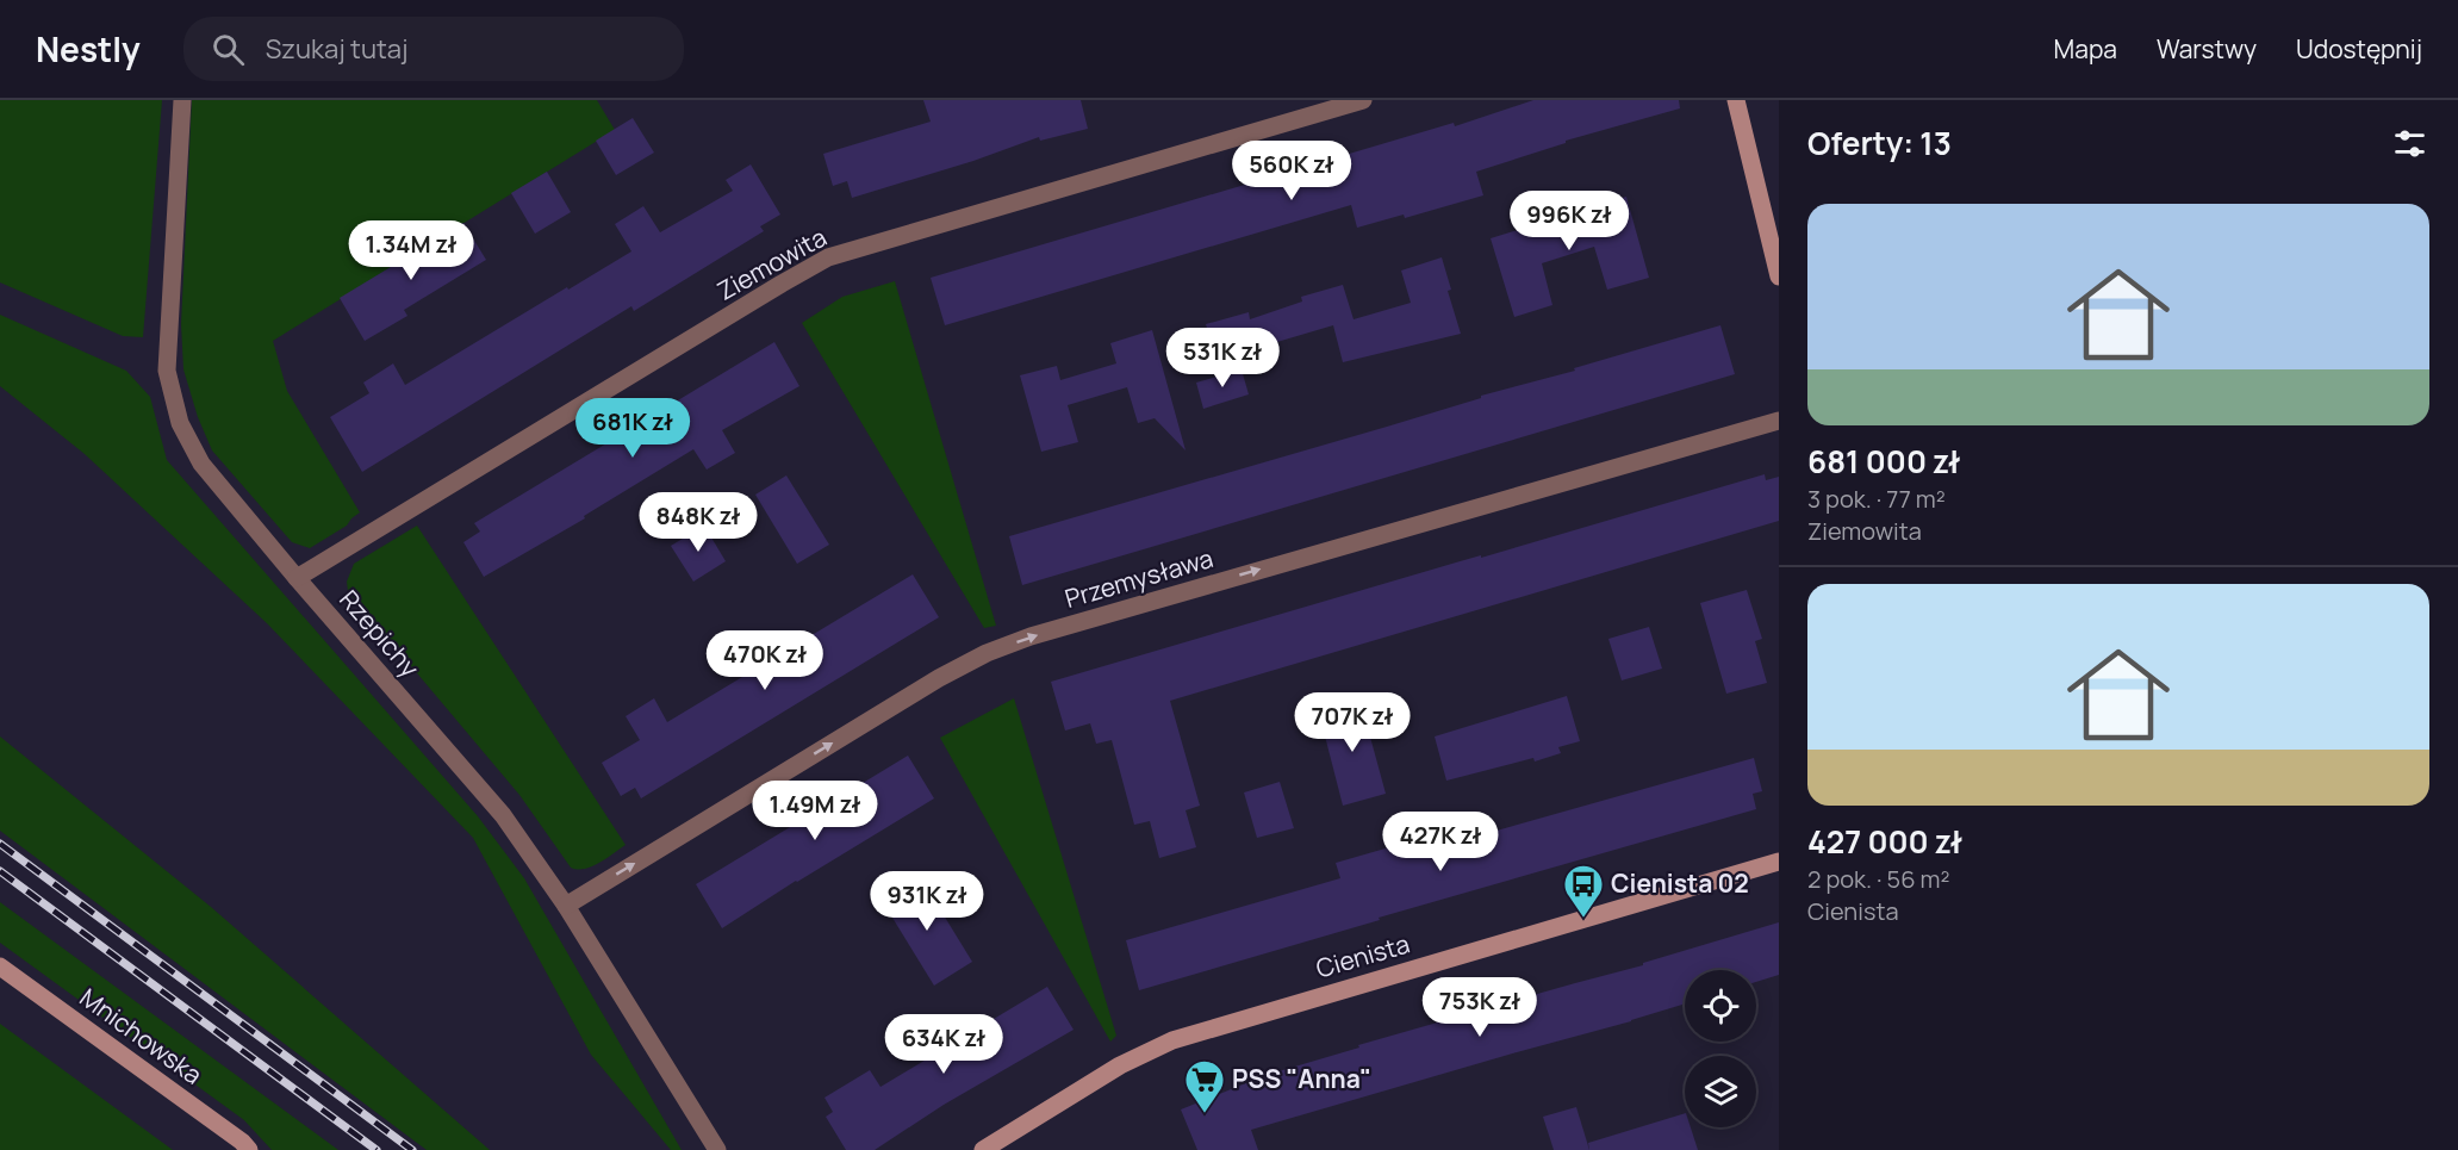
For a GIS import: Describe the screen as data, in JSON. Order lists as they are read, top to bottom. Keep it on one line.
{"streets":{"street":["Ziemowita","Przemysława","Rzepichy","Cienista","Mnichowska"]},"crossings":[["Ziemowita","Rzepichy"],["Przemysława","Rzepichy"]],"one_way":["Przemysława"],"places":{"bus stop":["Cienista 02"],"supermarket":["PSS \"Anna\""]},"page":{"header":"Nestly","search":"Szukaj tutaj","nav":["Mapa","Warstwy","Udostępnij"],"heading":"Oferty: 13","price":["560K zł","996K zł","1.34M zł","531K zł","681K zł","848K zł","470K zł","707K zł","1.49M zł","427K zł","931K zł","753K zł","634K zł"],"list":[{"name":"681 000 zł","note":"3 pok. · 77 m² · Ziemowita"},{"name":"427 000 zł","note":"2 pok. · 56 m² · Cienista"}]}}
